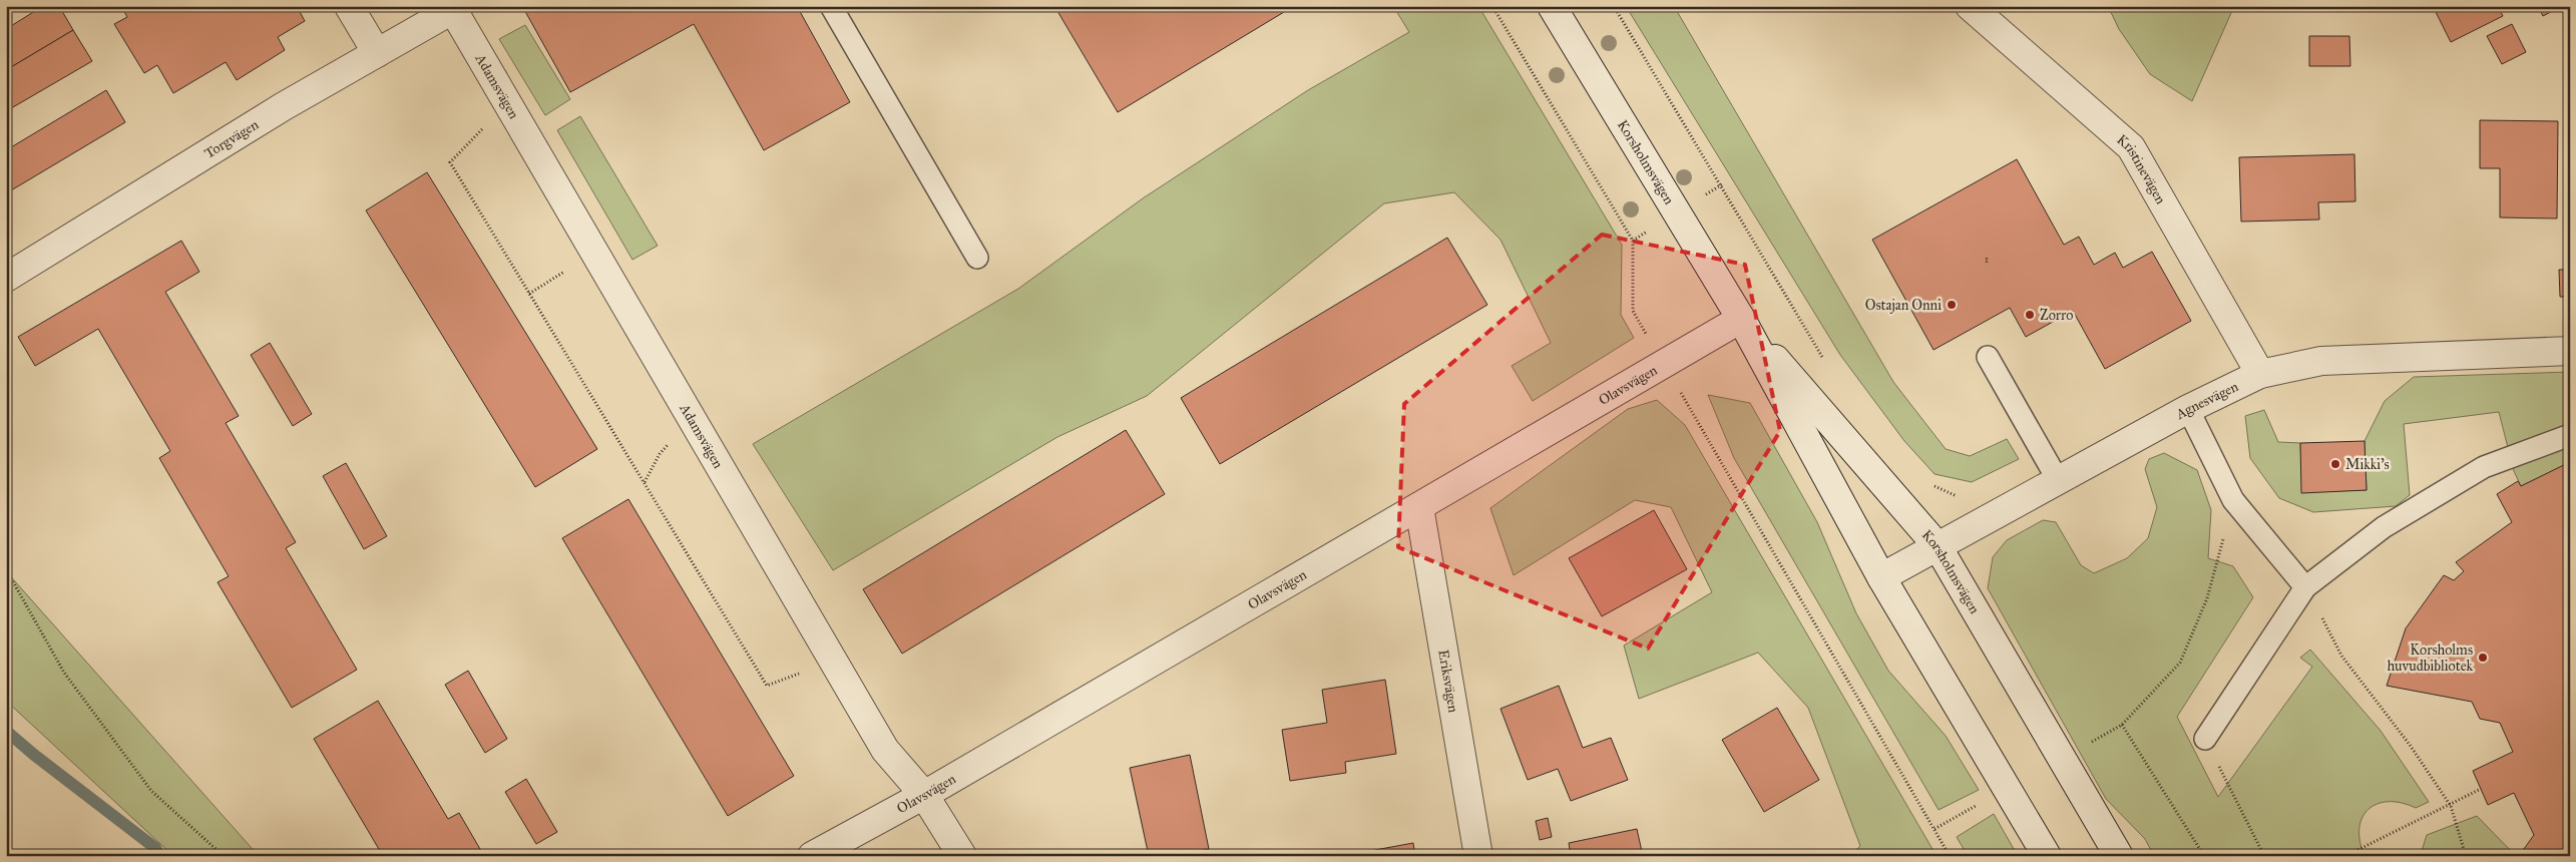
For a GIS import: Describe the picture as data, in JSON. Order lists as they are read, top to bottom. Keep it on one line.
{"streets":{"street":["Adamsvägen","Torgvägen","Korsholmsvägen","Kristinevägen","Olavsvägen","Agnesvägen","Eriksvägen"]},"crossings":[["Adamsvägen","Torgvägen"],["Adamsvägen","Olavsvägen"],["Korsholmsvägen","Olavsvägen"],["Korsholmsvägen","Agnesvägen"],["Kristinevägen","Agnesvägen"],["Olavsvägen","Eriksvägen"]],"places":["Ostajan Onni","Zorro","Mikki's","Korsholms huvudbibliotek"],"house_numbers":["1"]}
